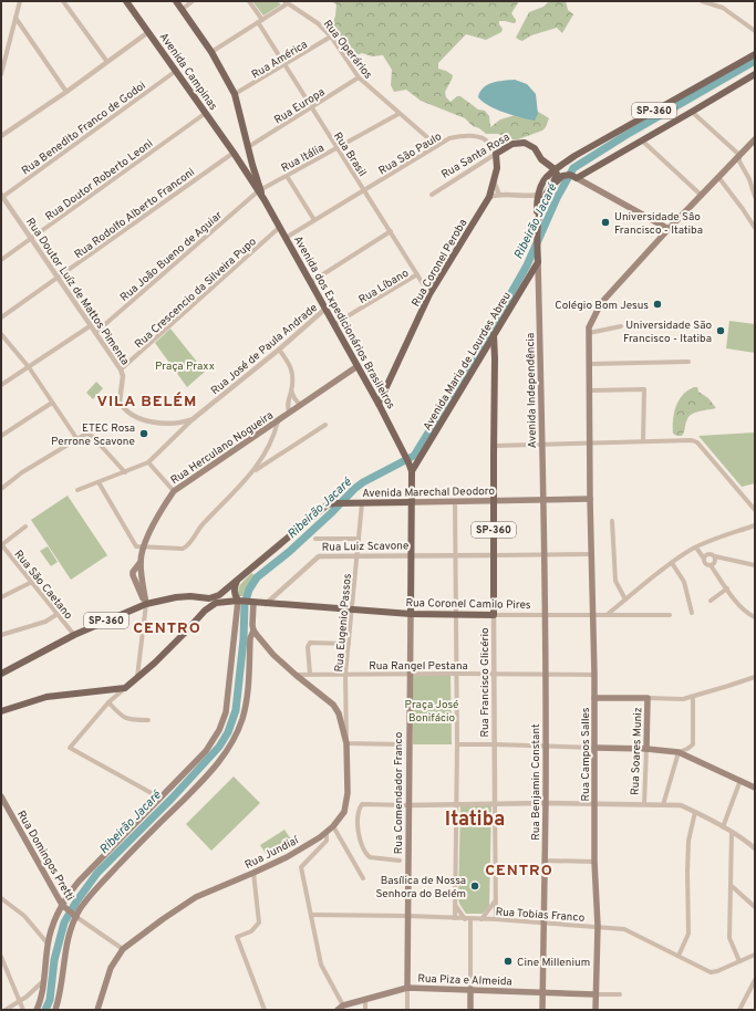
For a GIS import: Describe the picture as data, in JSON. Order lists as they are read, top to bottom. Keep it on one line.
{"streets":{"main road":["Avenida Campinas","SP-360","Rua Santa Rosa","Rua Coronel Peroba","Avenida dos Expedicionários Brasileiros","Avenida Maria de Lourdes Abreu","Avenida Independência","Rua Herculano Nogueira","Avenida Marechal Deodoro","Rua Coronel Camilo Pires","Rua Francisco Glicério","Rua Soares Muniz","Rua Campos Salles","Rua Benjamin Constant","Rua Comendador Franco","Rua Jundiaí","Rua Domingos Pretti","Rua Piza e Almeida"],"street":["Rua Operários","Rua América","Rua Europa","Rua Benedito Franco de Godoi","Rua São Paulo","Rua Brasil","Rua Itália","Rua Doutor Roberto Leoni","Rua Rodolfo Alberto Franconi","Rua João Bueno de Aguiar","Rua Líbano","Rua Doutor Luíz de Mattos Pimenta","Rua Crescencio da Silveira Pupo","Rua José de Paula Andrade","Rua Luiz Scavone","Rua São Caetano","Rua Eugenio Passos","Rua Rangel Pestana","Rua Tobias Franco"]},"crossings":[["Rua Operários","Rua América"],["Rua Operários","Rua Europa"],["Rua Operários","Rua São Paulo"],["Rua Operários","Rua Itália"],["Rua América","Rua Brasil"],["Avenida Campinas","Rua Benedito Franco de Godoi"],["Avenida Campinas","Rua Itália"],["Avenida Campinas","Rua Doutor Roberto Leoni"],["Avenida Campinas","Rua Rodolfo Alberto Franconi"],["Avenida Campinas","Rua João Bueno de Aguiar"],["Avenida Campinas","Avenida dos Expedicionários Brasileiros"],["Rua Europa","Rua Brasil"],["SP-360","Rua Santa Rosa"],["SP-360","Avenida Maria de Lourdes Abreu"],["SP-360","Avenida Independência"],["SP-360","Rua Herculano Nogueira"],["SP-360","Avenida Marechal Deodoro"],["SP-360","Rua São Caetano"],["SP-360","Rua Francisco Glicério"],["Rua Benedito Franco de Godoi","Rua Doutor Luíz de Mattos Pimenta"],["Rua São Paulo","Rua Brasil"],["Rua São Paulo","Rua Santa Rosa"],["Rua São Paulo","Rua Coronel Peroba"],["Rua São Paulo","Avenida dos Expedicionários Brasileiros"],["Rua Brasil","Rua Itália"],["Rua Brasil","Rua Coronel Peroba"],["Rua Brasil","Rua Líbano"],["Rua Santa Rosa","Rua Coronel Peroba"],["Rua Santa Rosa","Avenida Independência"],["Rua Itália","Rua João Bueno de Aguiar"],["Rua Itália","Avenida dos Expedicionários Brasileiros"],["Rua Doutor Roberto Leoni","Rua Doutor Luíz de Mattos Pimenta"],["Rua Rodolfo Alberto Franconi","Rua Doutor Luíz de Mattos Pimenta"],["Rua João Bueno de Aguiar","Rua Doutor Luíz de Mattos Pimenta"],["Rua João Bueno de Aguiar","Avenida dos Expedicionários Brasileiros"],["Rua Coronel Peroba","Avenida dos Expedicionários Brasileiros"],["Rua Líbano","Avenida dos Expedicionários Brasileiros"],["Rua Doutor Luíz de Mattos Pimenta","Rua Crescencio da Silveira Pupo"],["Rua Doutor Luíz de Mattos Pimenta","Rua José de Paula Andrade"],["Rua Crescencio da Silveira Pupo","Avenida dos Expedicionários Brasileiros"],["Avenida dos Expedicionários Brasileiros","Rua José de Paula Andrade"],["Avenida dos Expedicionários Brasileiros","Avenida Maria de Lourdes Abreu"],["Avenida dos Expedicionários Brasileiros","Rua Herculano Nogueira"],["Avenida dos Expedicionários Brasileiros","Rua Comendador Franco"],["Avenida Maria de Lourdes Abreu","Avenida Independência"],["Avenida Maria de Lourdes Abreu","Rua Comendador Franco"],["Avenida Independência","Avenida Marechal Deodoro"],["Avenida Independência","Rua Benjamin Constant"],["Avenida Marechal Deodoro","Rua Eugenio Passos"],["Avenida Marechal Deodoro","Rua Francisco Glicério"],["Avenida Marechal Deodoro","Rua Campos Salles"],["Avenida Marechal Deodoro","Rua Comendador Franco"],["Rua Luiz Scavone","Rua Coronel Camilo Pires"],["Rua Luiz Scavone","Rua Eugenio Passos"],["Rua Luiz Scavone","Rua Francisco Glicério"],["Rua Luiz Scavone","Rua Comendador Franco"],["Rua Coronel Camilo Pires","Rua Eugenio Passos"],["Rua Coronel Camilo Pires","Rua Francisco Glicério"],["Rua Coronel Camilo Pires","Rua Campos Salles"],["Rua Coronel Camilo Pires","Rua Benjamin Constant"],["Rua Coronel Camilo Pires","Rua Comendador Franco"],["Rua Eugenio Passos","Rua Rangel Pestana"],["Rua Eugenio Passos","Rua Jundiaí"],["Rua Rangel Pestana","Rua Francisco Glicério"],["Rua Rangel Pestana","Rua Campos Salles"],["Rua Rangel Pestana","Rua Benjamin Constant"],["Rua Rangel Pestana","Rua Comendador Franco"],["Rua Rangel Pestana","Rua Jundiaí"],["Rua Francisco Glicério","Rua Tobias Franco"],["Rua Campos Salles","Rua Tobias Franco"],["Rua Campos Salles","Rua Piza e Almeida"],["Rua Benjamin Constant","Rua Tobias Franco"],["Rua Benjamin Constant","Rua Piza e Almeida"],["Rua Comendador Franco","Rua Tobias Franco"],["Rua Comendador Franco","Rua Piza e Almeida"],["Rua Jundiaí","Rua Domingos Pretti"]],"districts":["VILA BELÉM","CENTRO","Itatiba","CENTRO"],"water":["Ribeirão Jacaré"],"parks":["Praça Praxx","Praça José Bonifácio"],"places":["Universidade Sâo Francisco - Itatiba","Colégio Bom Jesus","Universidade São Francisco - Itatiba","ETEC Rosa Perrone Scavone","Basílica de Nossa Senhora do Belém","Cine Millenium"]}
